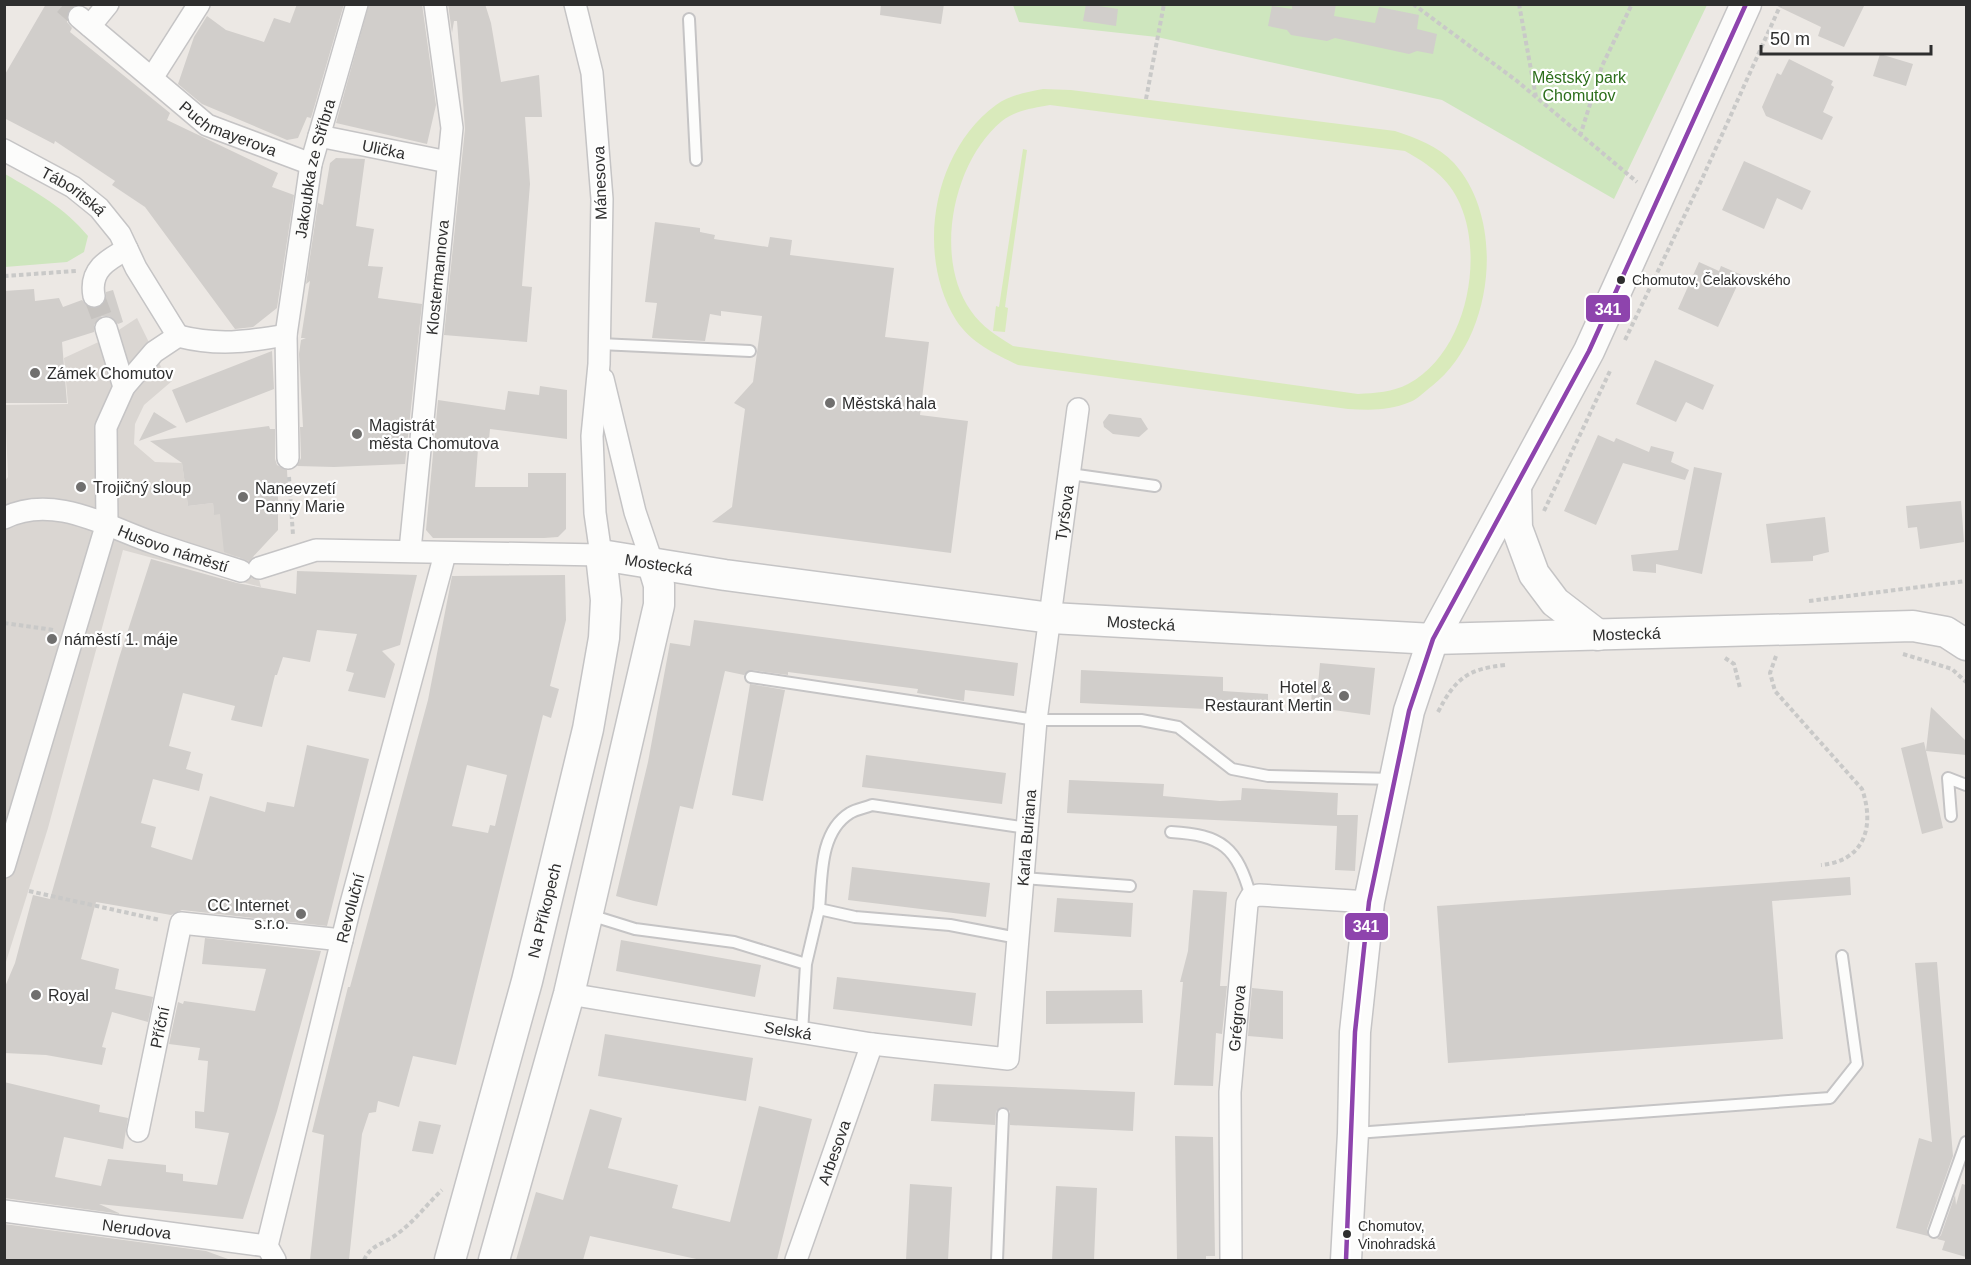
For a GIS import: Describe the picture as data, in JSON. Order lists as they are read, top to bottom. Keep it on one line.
{"streets":{"street":["Puchmayerova","Ulička","Jakoubka ze Stříbra","Mánesova","Táboritská","Klostermannova","Tyršova","Husovo náměstí","Mostecká","Karla Buriana","Revoluční","Na Příkopech","Grégrova","Příční","Selská","Arbesova","Nerudova"]},"crossings":[["Puchmayerova","Jakoubka ze Stříbra"],["Ulička","Jakoubka ze Stříbra"],["Ulička","Klostermannova"],["Mánesova","Mostecká"],["Mánesova","Na Příkopech"],["Klostermannova","Mostecká"],["Tyršova","Mostecká"],["Tyršova","Karla Buriana"],["Husovo náměstí","Mostecká"],["Mostecká","Karla Buriana"],["Mostecká","Revoluční"],["Mostecká","Na Příkopech"],["Karla Buriana","Selská"],["Revoluční","Nerudova"],["Selská","Arbesova"]],"parks":["Městský park Chomutov"],"places":["Chomutov, Čelakovského","Zámek Chomutov","Městská hala","Magistrát města Chomutova","Trojičný sloup","Naneevzetí Panny Marie","náměstí 1. máje","Hotel & Restaurant Mertin","CC Internet s.r.o.","Royal","Chomutov, Vinohradská"],"lines":["transit line 341"],"scale_bar":"50 m"}
